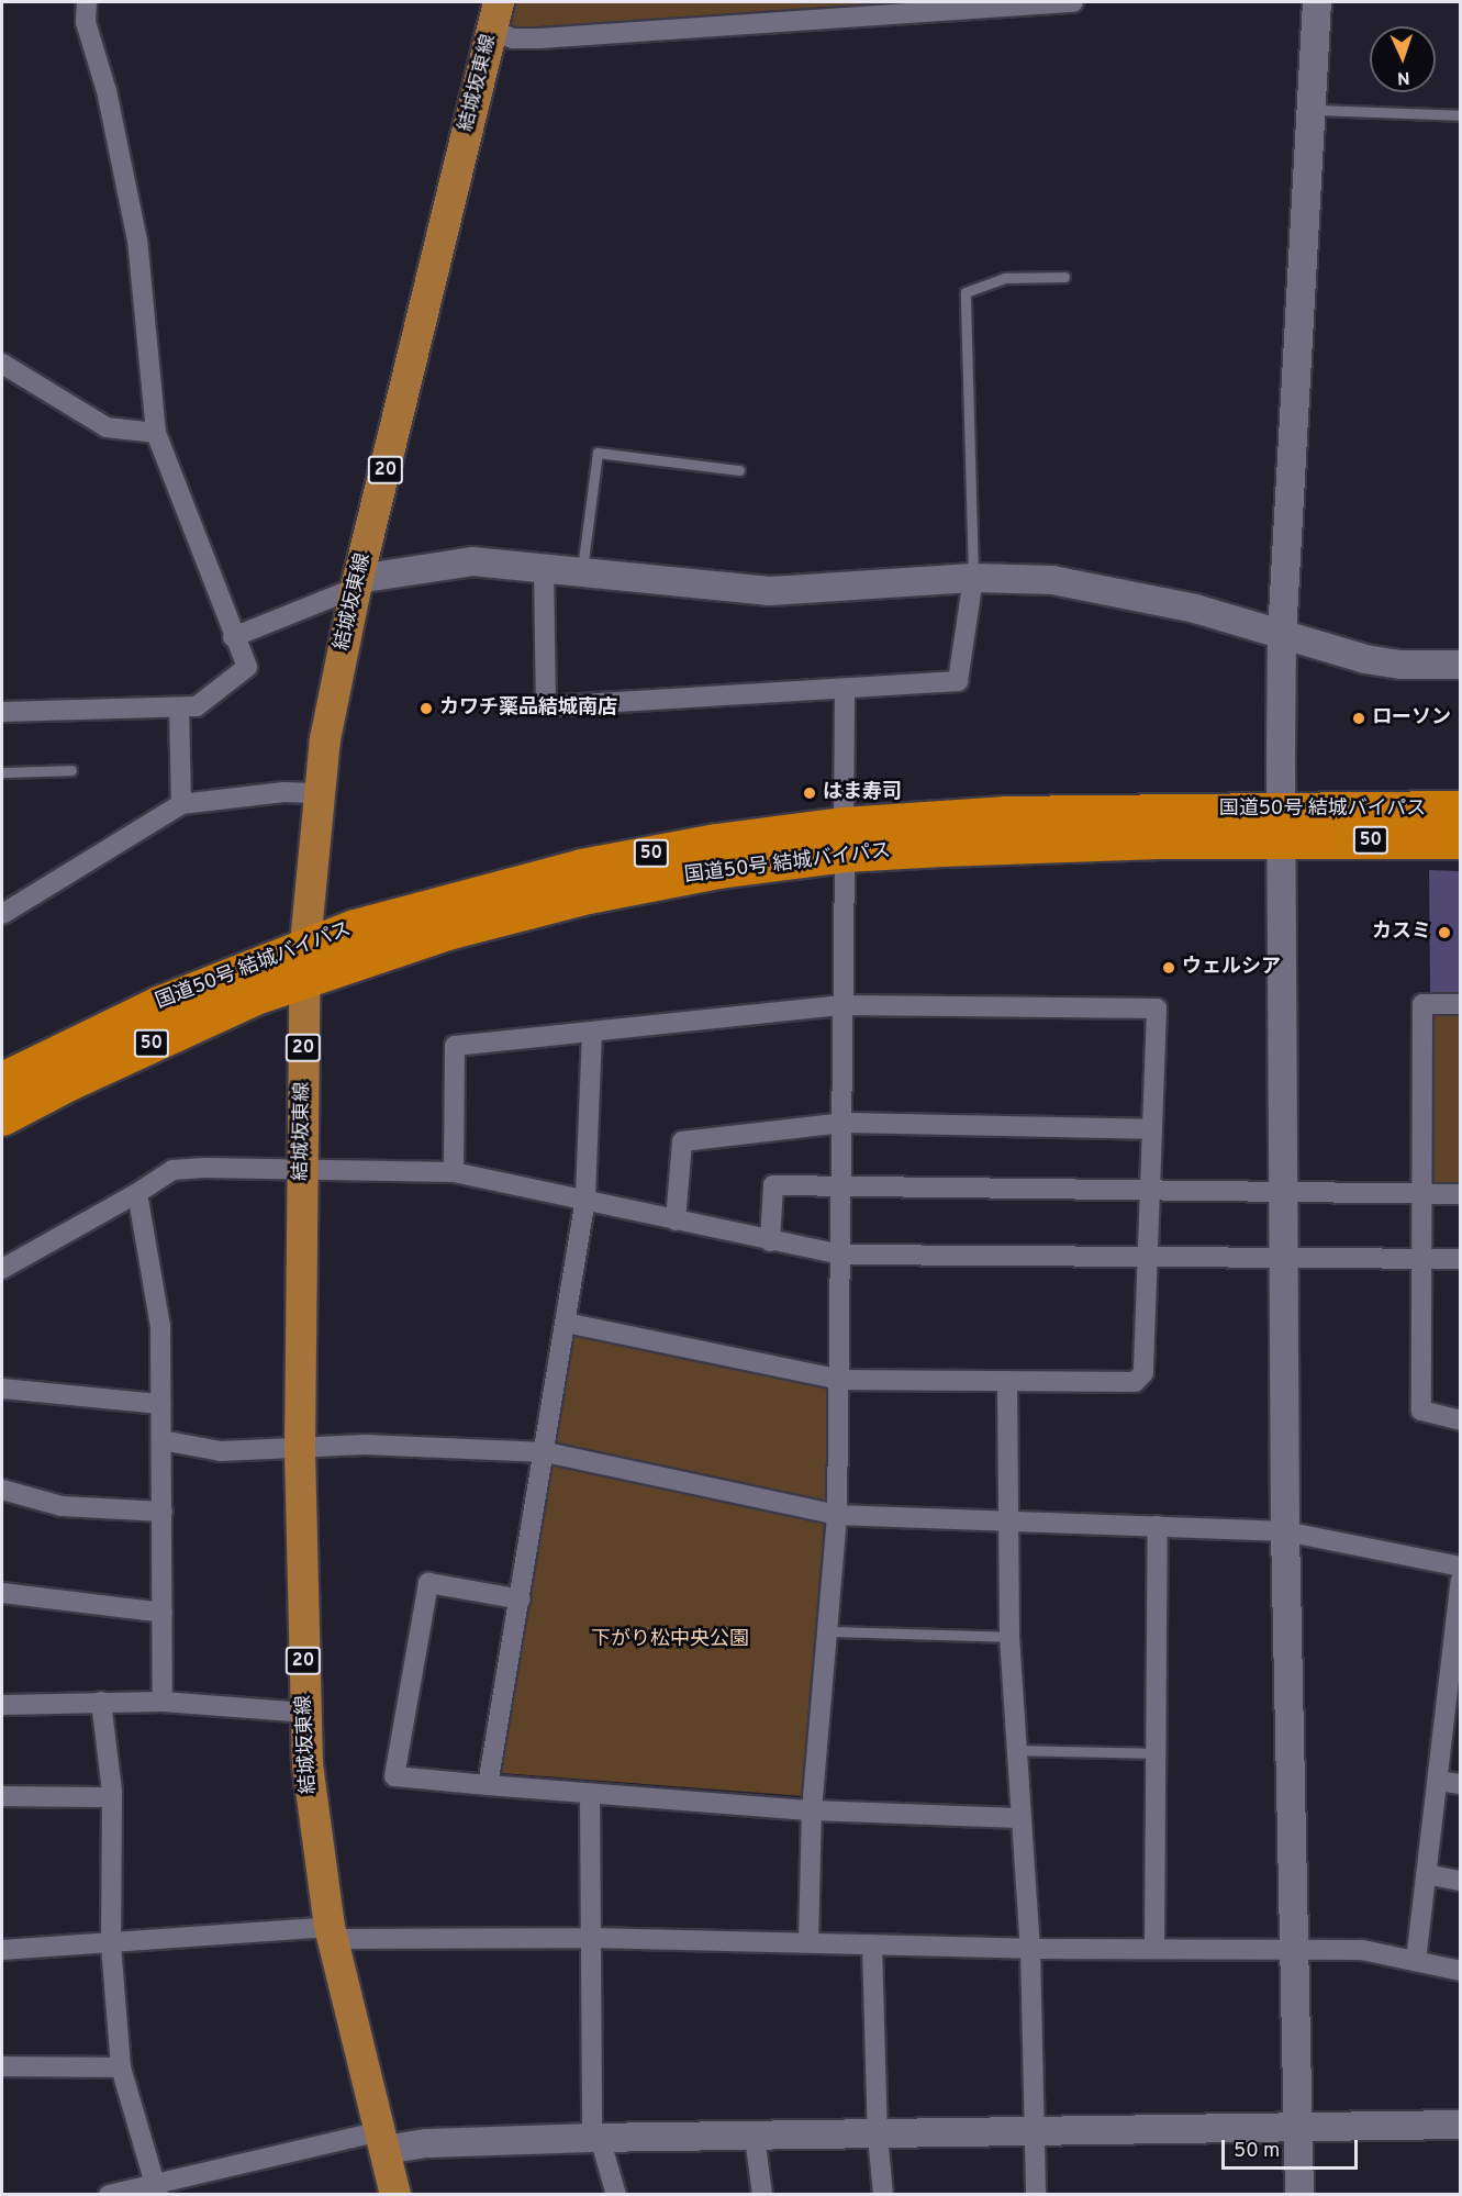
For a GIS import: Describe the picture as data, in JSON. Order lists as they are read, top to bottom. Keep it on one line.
{"streets":{"highway":["国道50号 結城バイパス","50"],"main road":["結城坂東線","20"]},"crossings":[["結城坂東線","国道50号 結城バイパス"]],"parks":["下がり松中央公園"],"places":["カワチ薬品結城南店","ローソン","はま寿司","カスミ","ウェルシア"],"scale_bar":"50 m","north":"bottom"}
